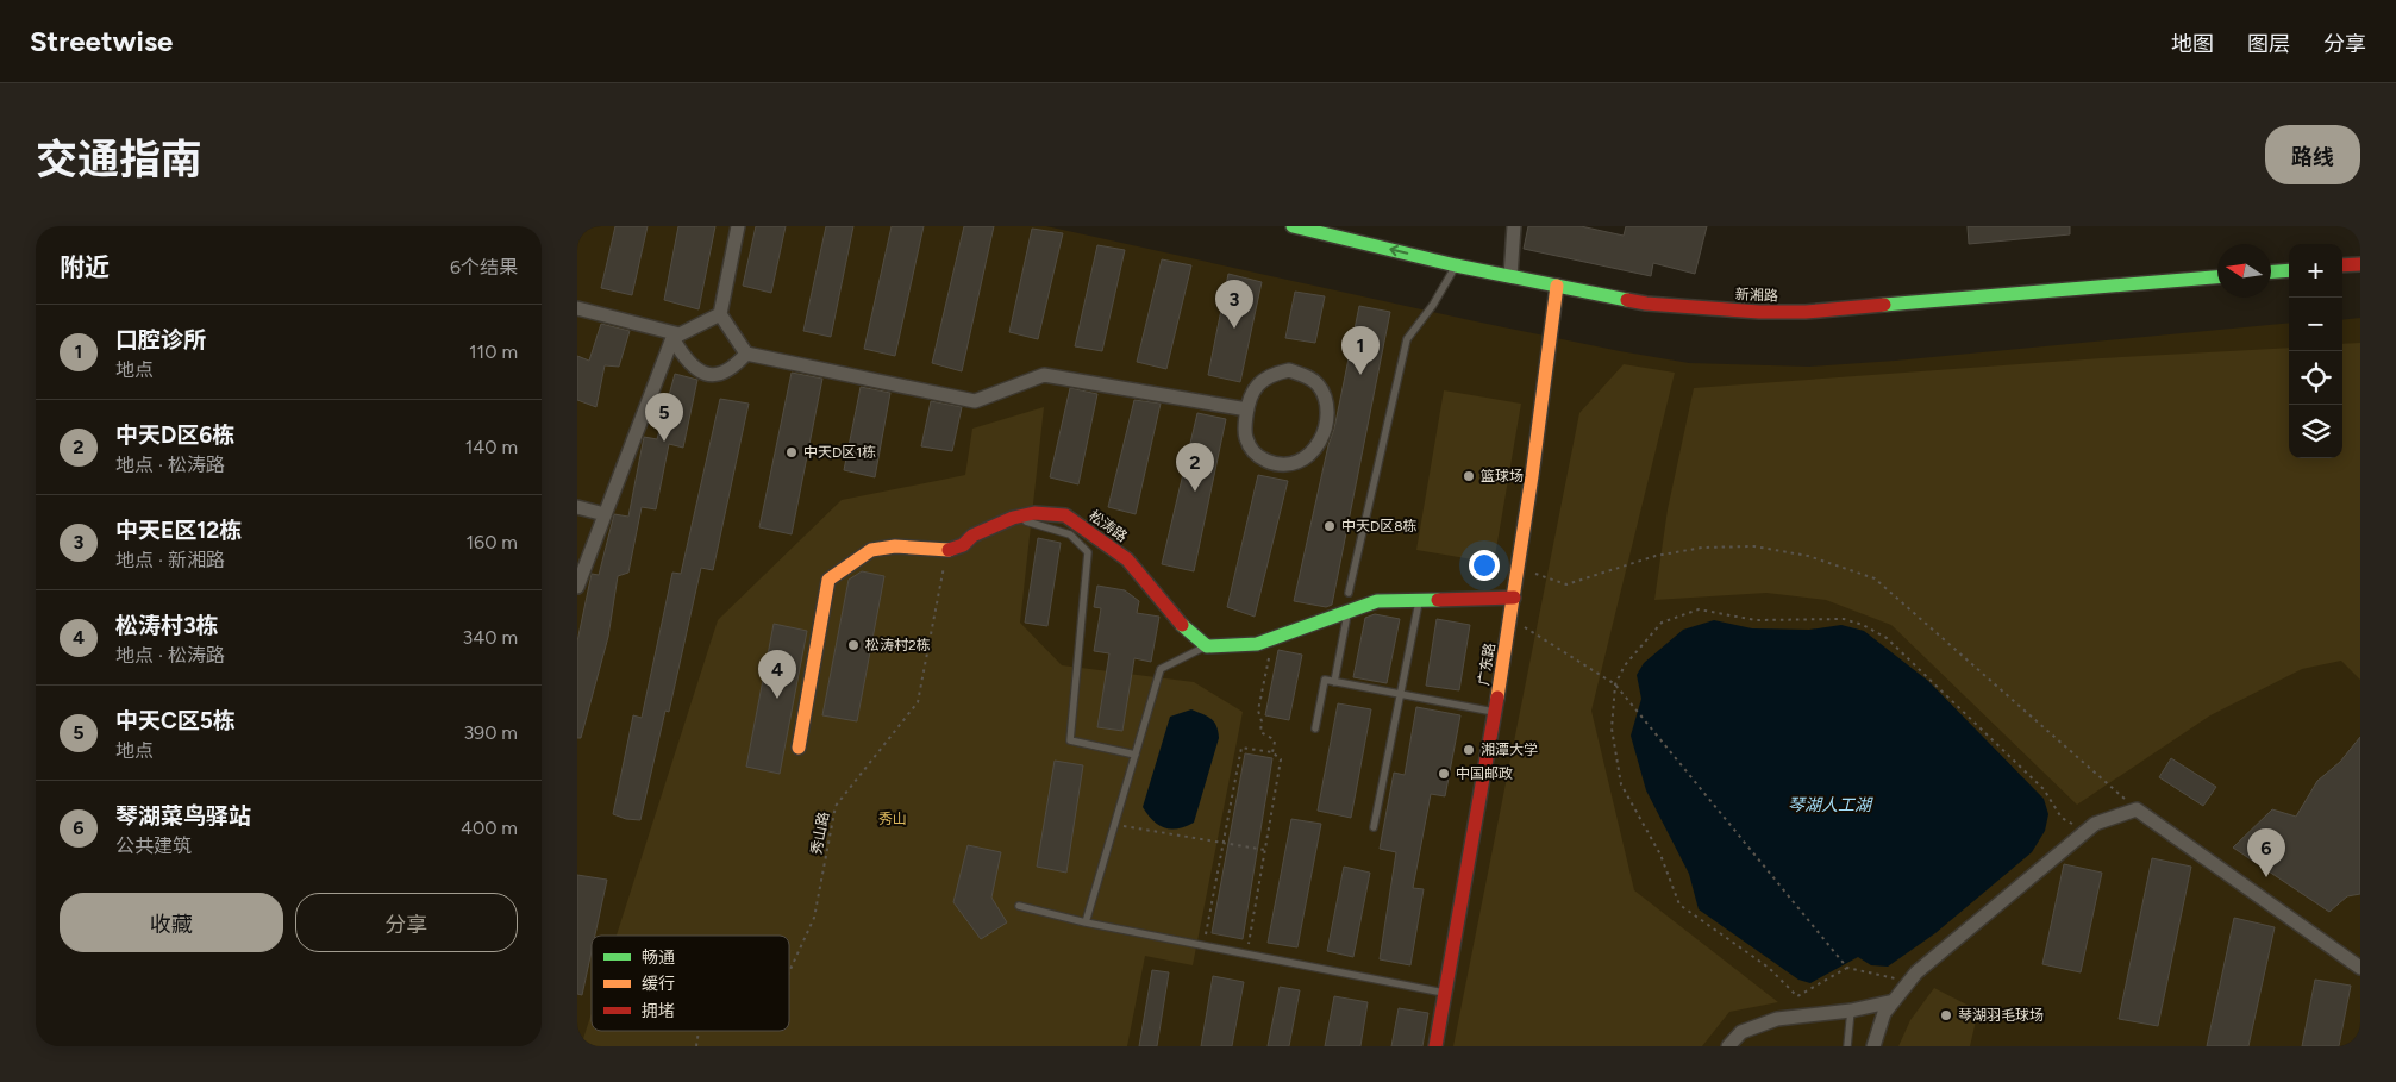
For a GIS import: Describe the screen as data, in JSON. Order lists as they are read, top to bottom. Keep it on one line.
{"streets":{"street":["新湘路","松涛路","广东路"],"path":["秀山路"]},"crossings":[["新湘路","广东路"],["松涛路","秀山路"]],"water":["琴湖人工湖"],"parks":["秀山"],"places":["中天D区1栋","篮球场","中天D区8栋","松涛村2栋","湘潭大学","中国邮政","琴湖羽毛球场"],"legend":["畅通","缓行","拥堵"],"north":"left","page":{"header":"Streetwise","nav":["地图","图层","分享"],"title":"交通指南","buttons":["路线",["收藏","分享"]],"heading":["附近","6个结果"],"map_buttons":["+","−"],"pins":["3","1","5","2","4","6"],"list":[{"mark":"1","name":"口腔诊所","note":"地点","value":"110 m"},{"mark":"2","name":"中天D区6栋","note":"地点 · 松涛路","value":"140 m"},{"mark":"3","name":"中天E区12栋","note":"地点 · 新湘路","value":"160 m"},{"mark":"4","name":"松涛村3栋","note":"地点 · 松涛路","value":"340 m"},{"mark":"5","name":"中天C区5栋","note":"地点","value":"390 m"},{"mark":"6","name":"琴湖菜鸟驿站","note":"公共建筑","value":"400 m"}]}}
